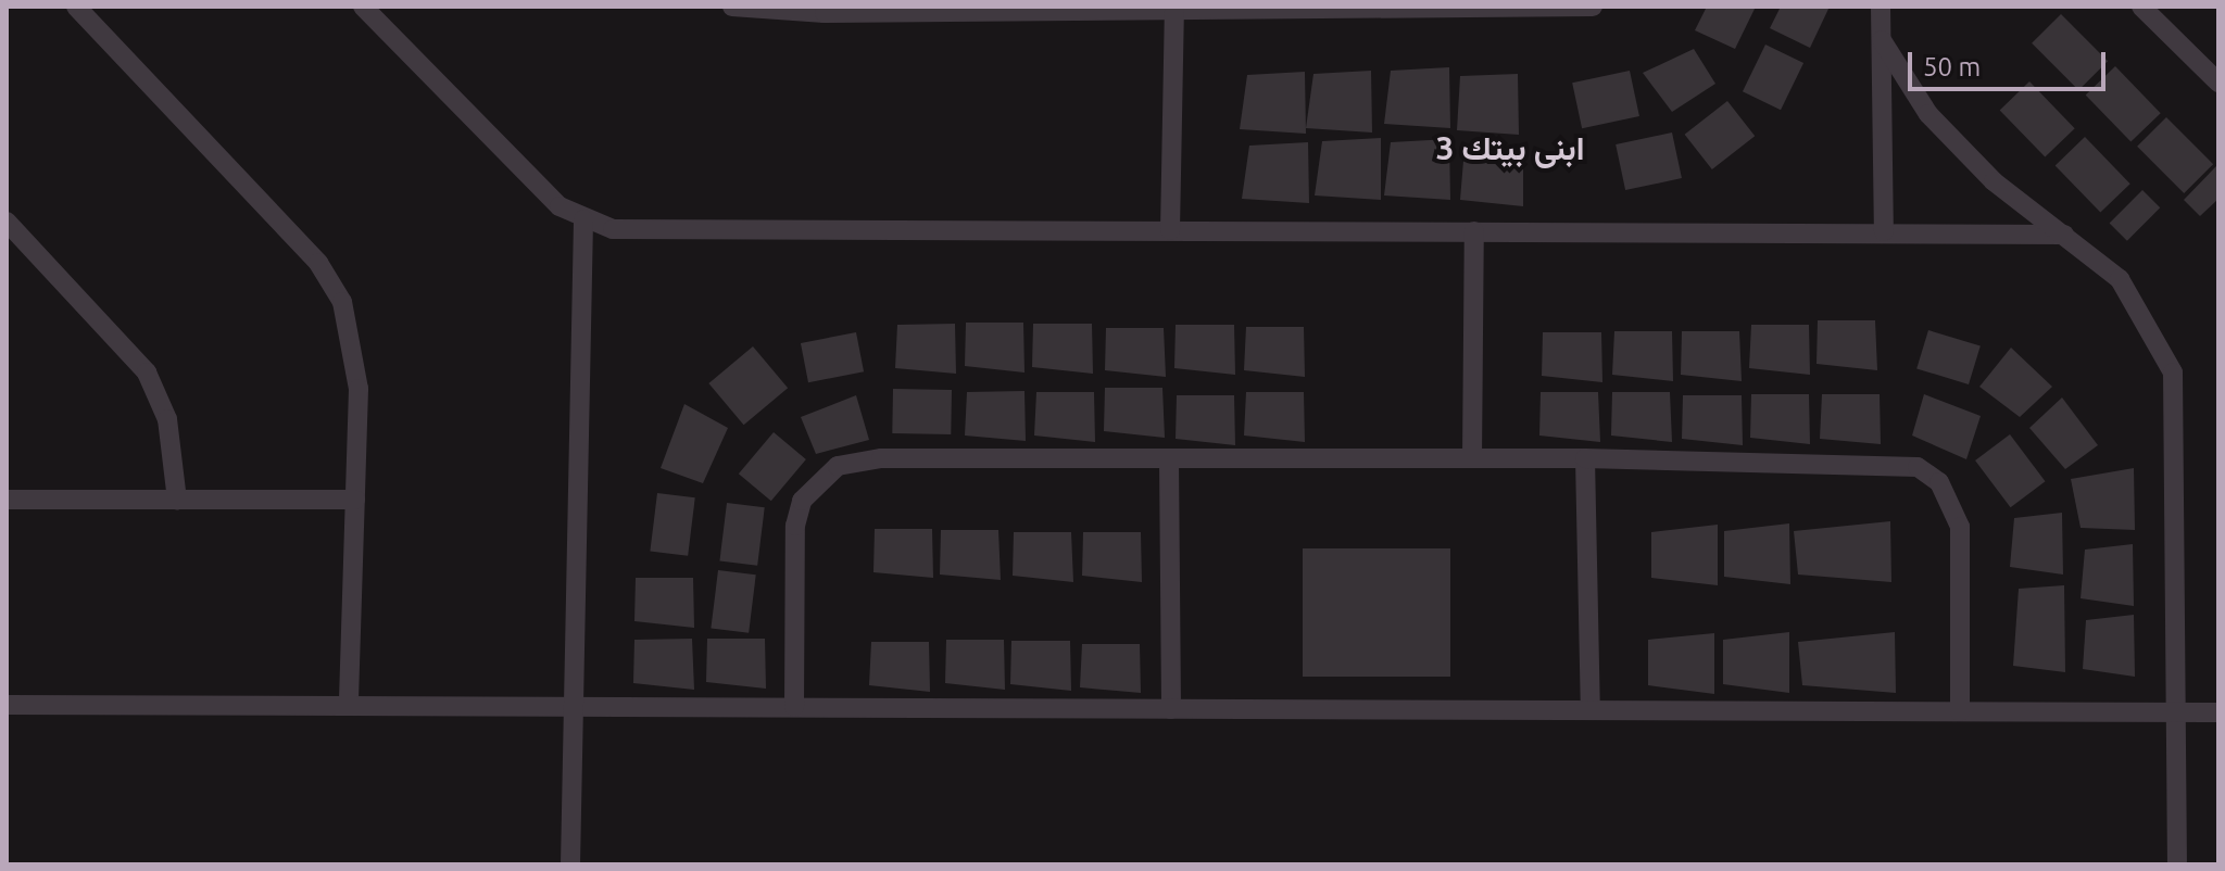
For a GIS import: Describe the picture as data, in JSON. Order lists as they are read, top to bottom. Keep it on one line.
{"districts":["ابنى بيتك 3"],"scale_bar":"50 m"}
